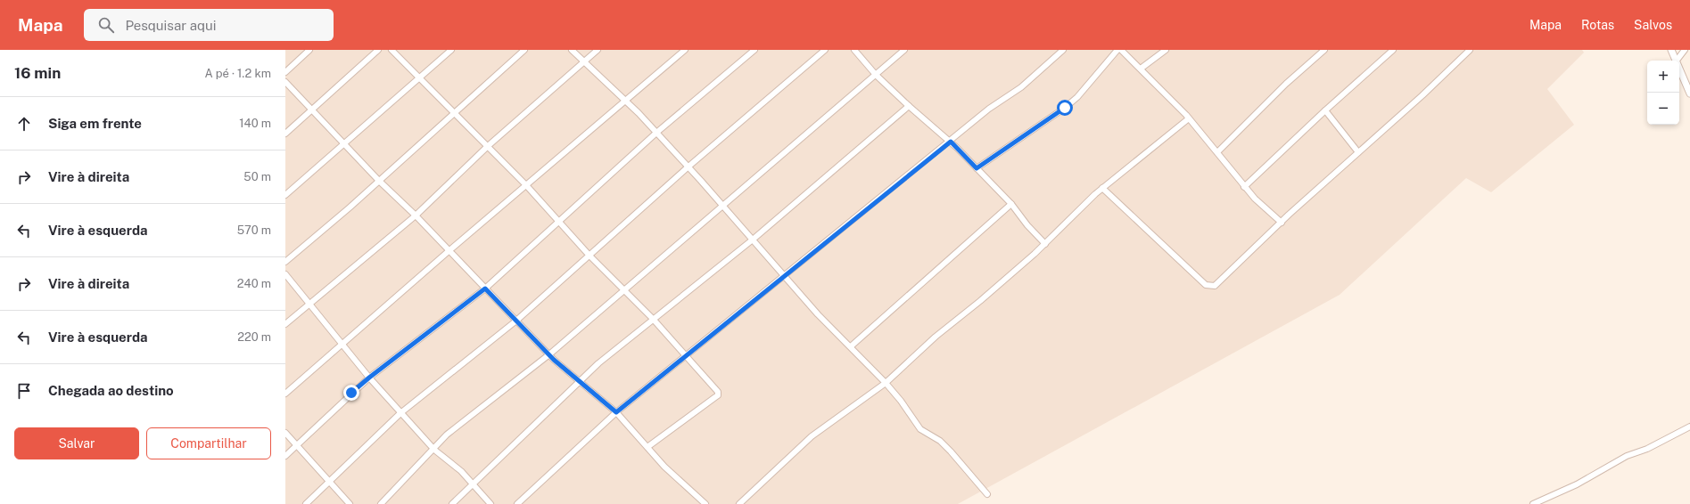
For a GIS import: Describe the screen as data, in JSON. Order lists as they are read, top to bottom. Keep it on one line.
{"page":{"header":"Mapa","search":"Pesquisar aqui","nav":["Mapa","Rotas","Salvos"],"heading":["16 min","A pé · 1.2 km"],"map_buttons":["+","−"],"list":[["Siga em frente","140 m"],["Vire à direita","50 m"],["Vire à esquerda","570 m"],["Vire à direita","240 m"],["Vire à esquerda","220 m"],"Chegada ao destino"],"buttons":["Salvar","Compartilhar"]}}
